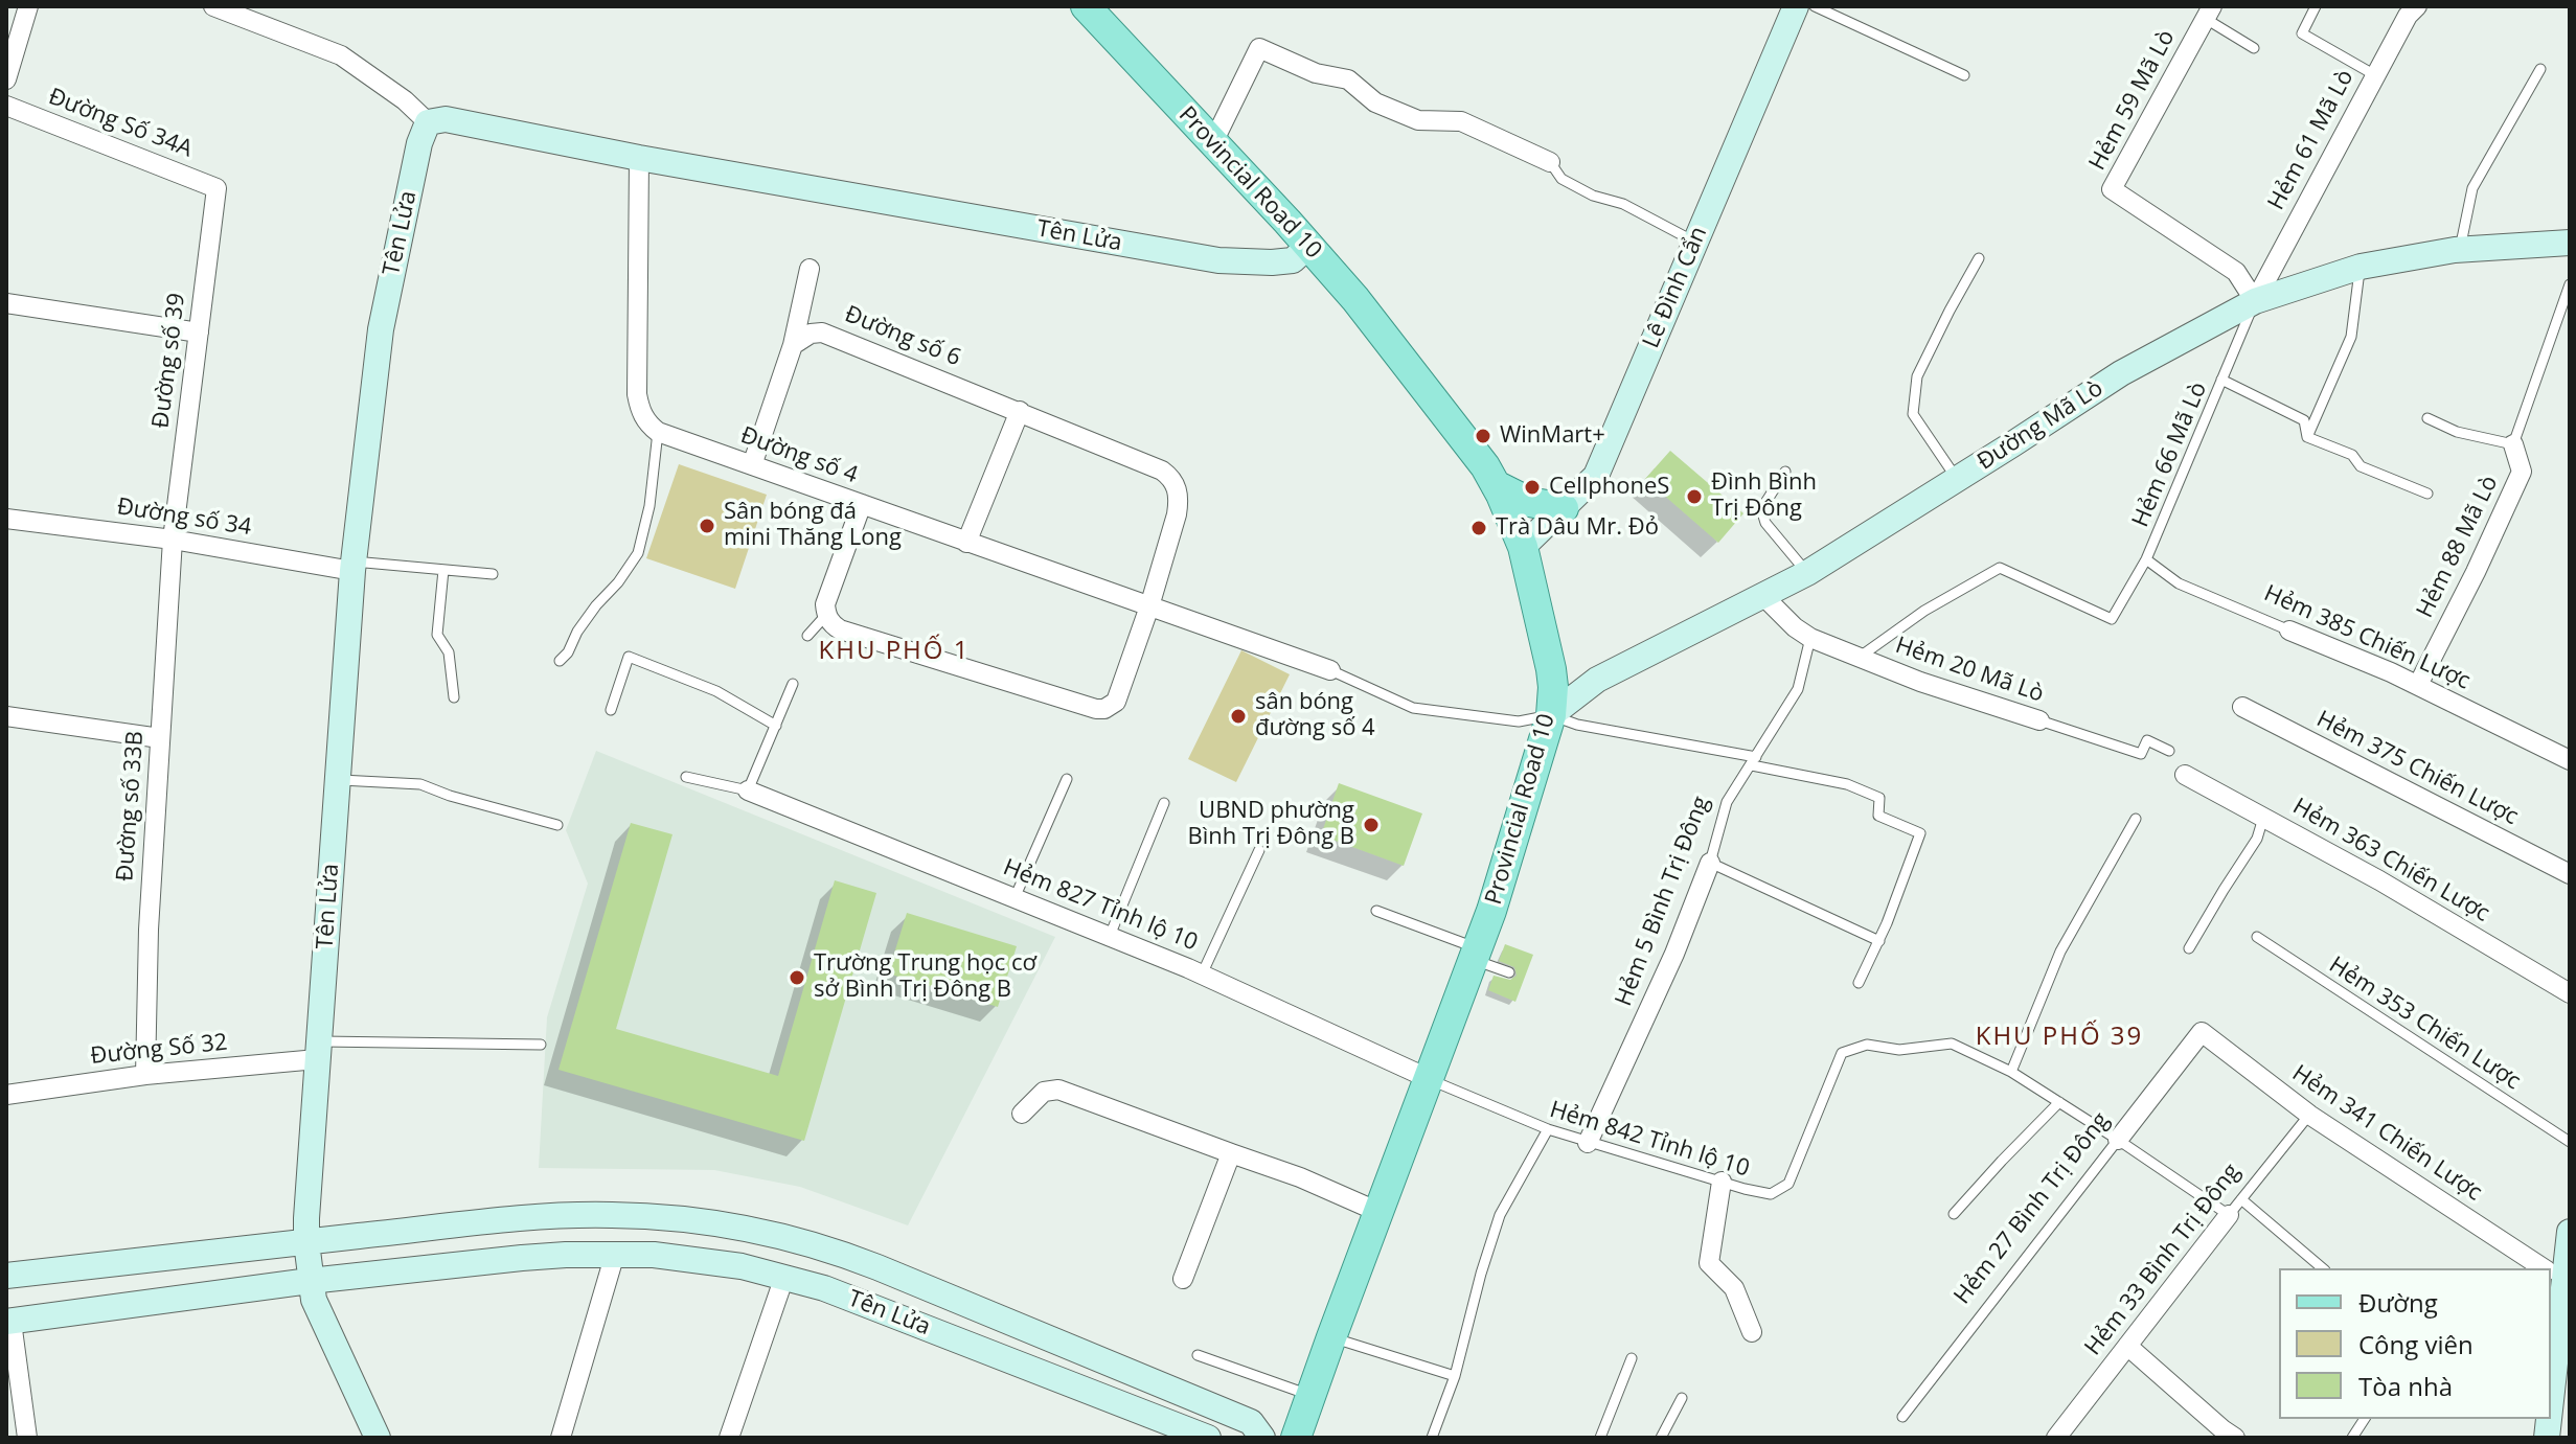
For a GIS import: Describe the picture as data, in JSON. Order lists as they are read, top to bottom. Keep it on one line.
{"streets":{"main road":["Provincial Road 10","Tên Lửa","Lê Đình Cẩn","Đường Mã Lò"],"street":["Hẻm 59 Mã Lò","Đường Số 34A","Hẻm 61 Mã Lò","Đường số 6","Đường số 39","Đường số 4","Đường số 34","Hẻm 88 Mã Lò","Hẻm 385 Chiến Lược","Hẻm 20 Mã Lò","Hẻm 375 Chiến Lược","Đường số 33B","Hẻm 363 Chiến Lược","Hẻm 5 Bình Trị Đông","Hẻm 827 Tỉnh lộ 10","Đường Số 32","Hẻm 341 Chiến Lược","Hẻm 27 Bình Trị Đông","Hẻm 33 Bình Trị Đông"],"lane":["Hẻm 66 Mã Lò","Hẻm 353 Chiến Lược","Hẻm 842 Tỉnh lộ 10"]},"crossings":[["Hẻm 59 Mã Lò","Hẻm 61 Mã Lò"],["Hẻm 59 Mã Lò","Đường Mã Lò"],["Hẻm 59 Mã Lò","Hẻm 66 Mã Lò"],["Đường Số 34A","Đường số 39"],["Hẻm 61 Mã Lò","Đường Mã Lò"],["Hẻm 61 Mã Lò","Hẻm 66 Mã Lò"],["Provincial Road 10","Tên Lửa"],["Provincial Road 10","Lê Đình Cẩn"],["Provincial Road 10","Đường Mã Lò"],["Provincial Road 10","Hẻm 827 Tỉnh lộ 10"],["Provincial Road 10","Hẻm 842 Tỉnh lộ 10"],["Tên Lửa","Đường số 34"],["Tên Lửa","Đường Số 32"],["Đường số 6","Đường số 4"],["Đường số 39","Đường số 34"],["Đường số 39","Đường số 33B"],["Đường Mã Lò","Hẻm 66 Mã Lò"],["Đường Mã Lò","Hẻm 20 Mã Lò"],["Hẻm 66 Mã Lò","Hẻm 385 Chiến Lược"],["Hẻm 66 Mã Lò","Hẻm 20 Mã Lò"],["Đường số 34","Đường số 33B"],["Hẻm 88 Mã Lò","Hẻm 385 Chiến Lược"],["Hẻm 20 Mã Lò","Hẻm 5 Bình Trị Đông"],["Đường số 33B","Đường Số 32"],["Hẻm 5 Bình Trị Đông","Hẻm 842 Tỉnh lộ 10"],["Hẻm 827 Tỉnh lộ 10","Hẻm 842 Tỉnh lộ 10"],["Hẻm 341 Chiến Lược","Hẻm 27 Bình Trị Đông"],["Hẻm 341 Chiến Lược","Hẻm 33 Bình Trị Đông"],["Hẻm 842 Tỉnh lộ 10","Hẻm 27 Bình Trị Đông"],["Hẻm 842 Tỉnh lộ 10","Hẻm 33 Bình Trị Đông"]],"districts":["KHU PHỐ 1","KHU PHỐ 39"],"places":["WinMart+","CellphoneS","Đình Bình Trị Đông","Sân bóng đá mini Thăng Long","Trà Dâu Mr. Đỏ","sân bóng đường số 4","UBND phường Bình Trị Đông B","Trường Trung học cơ sở Bình Trị Đông B"],"legend":["Đường","Công viên","Tòa nhà"]}
